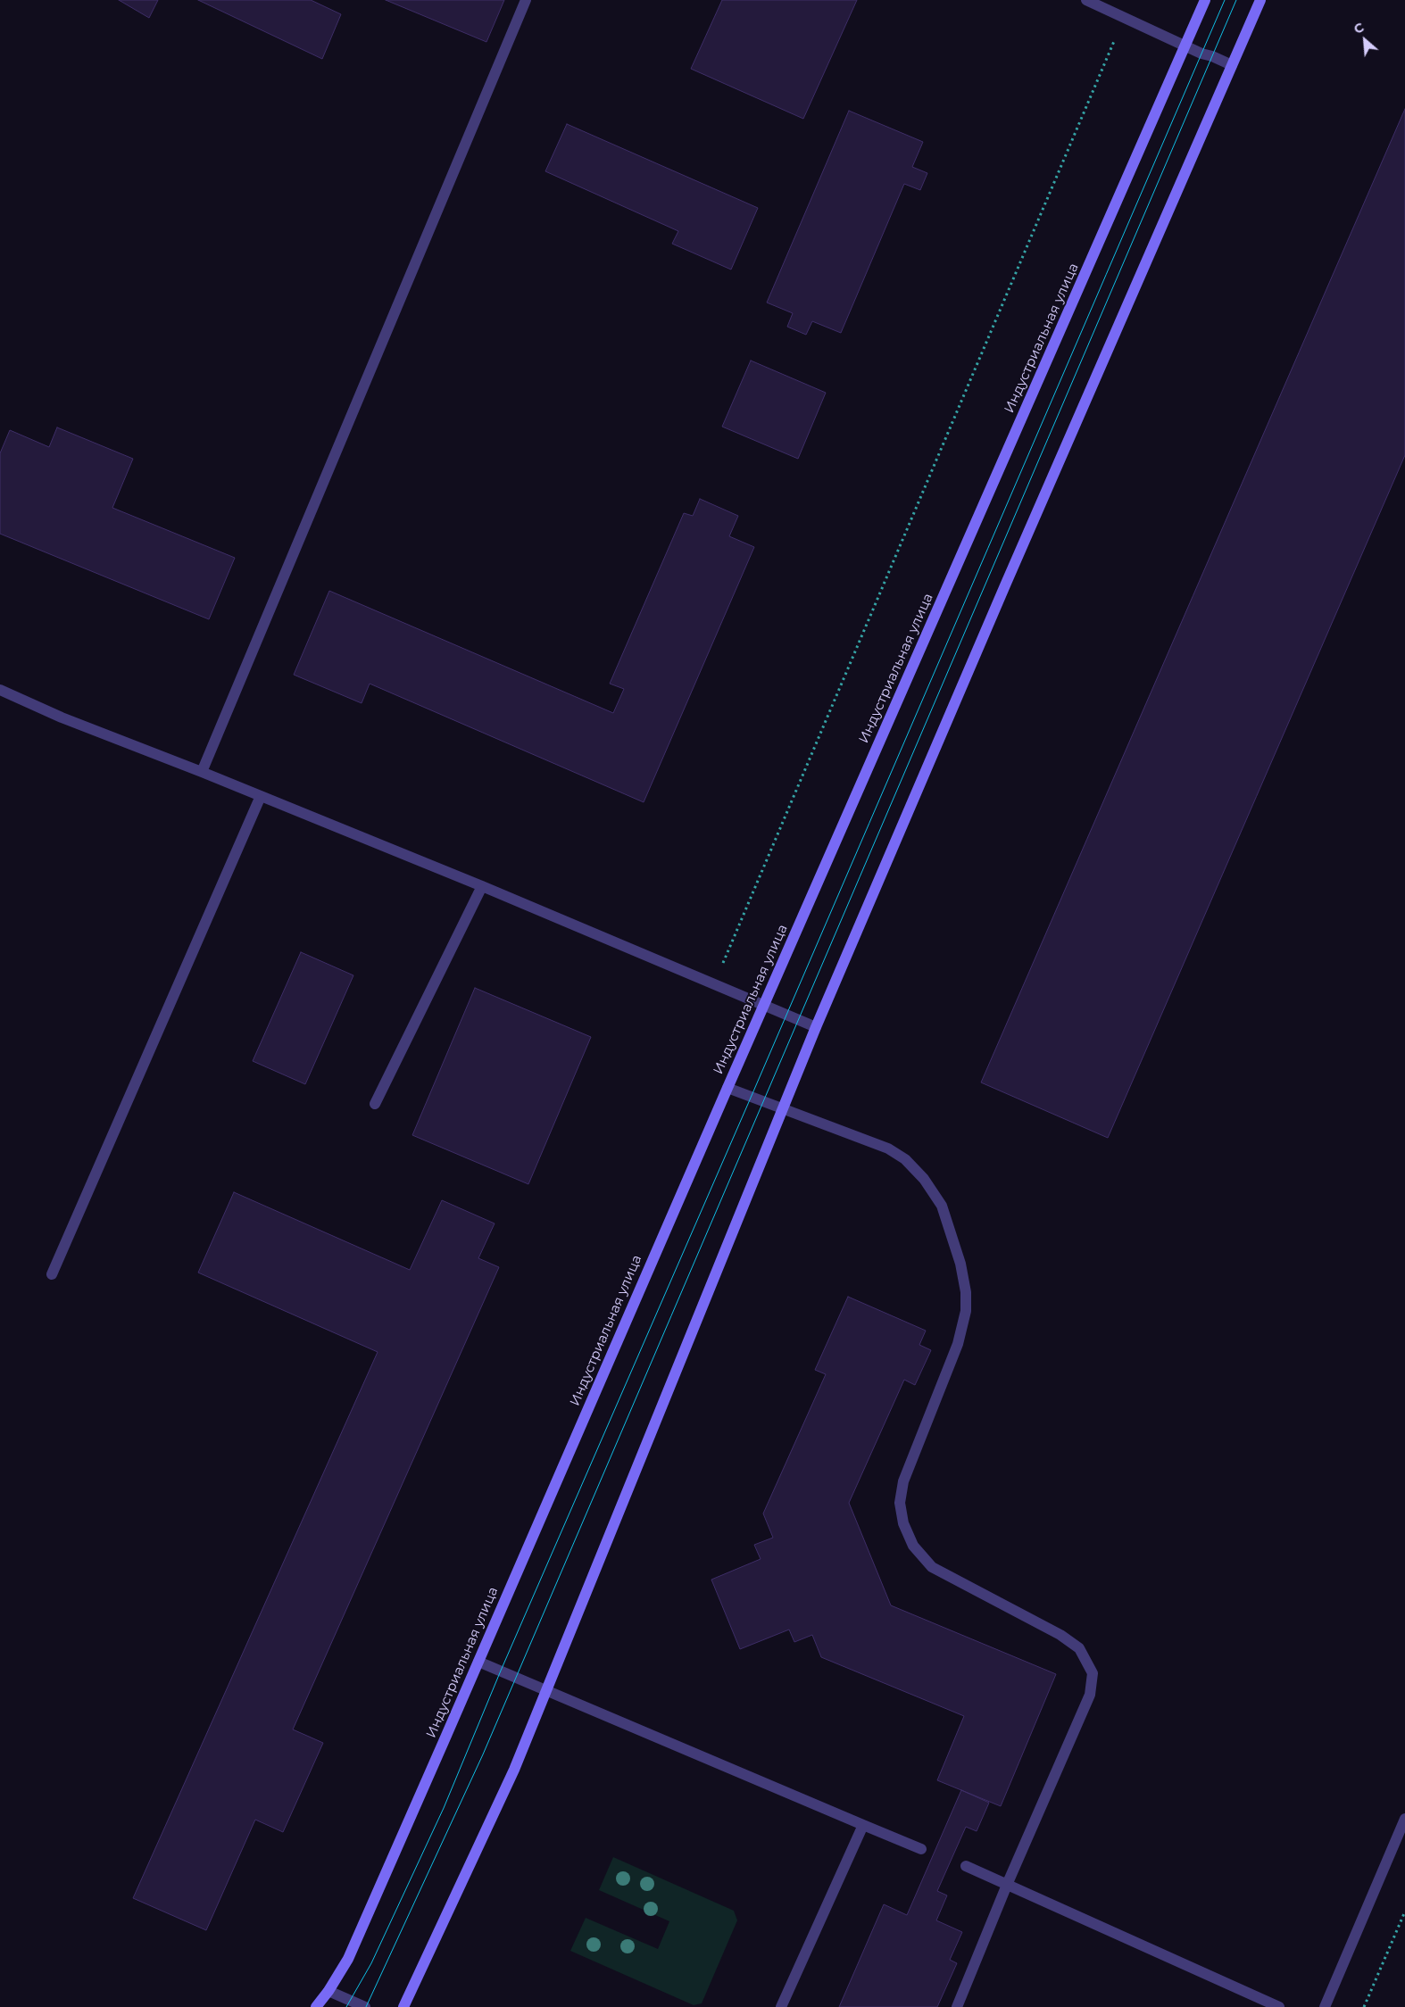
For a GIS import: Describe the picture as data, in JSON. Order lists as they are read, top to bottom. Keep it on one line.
{"streets":{"main road":["Индустриальная улица"]},"north":"top left"}
